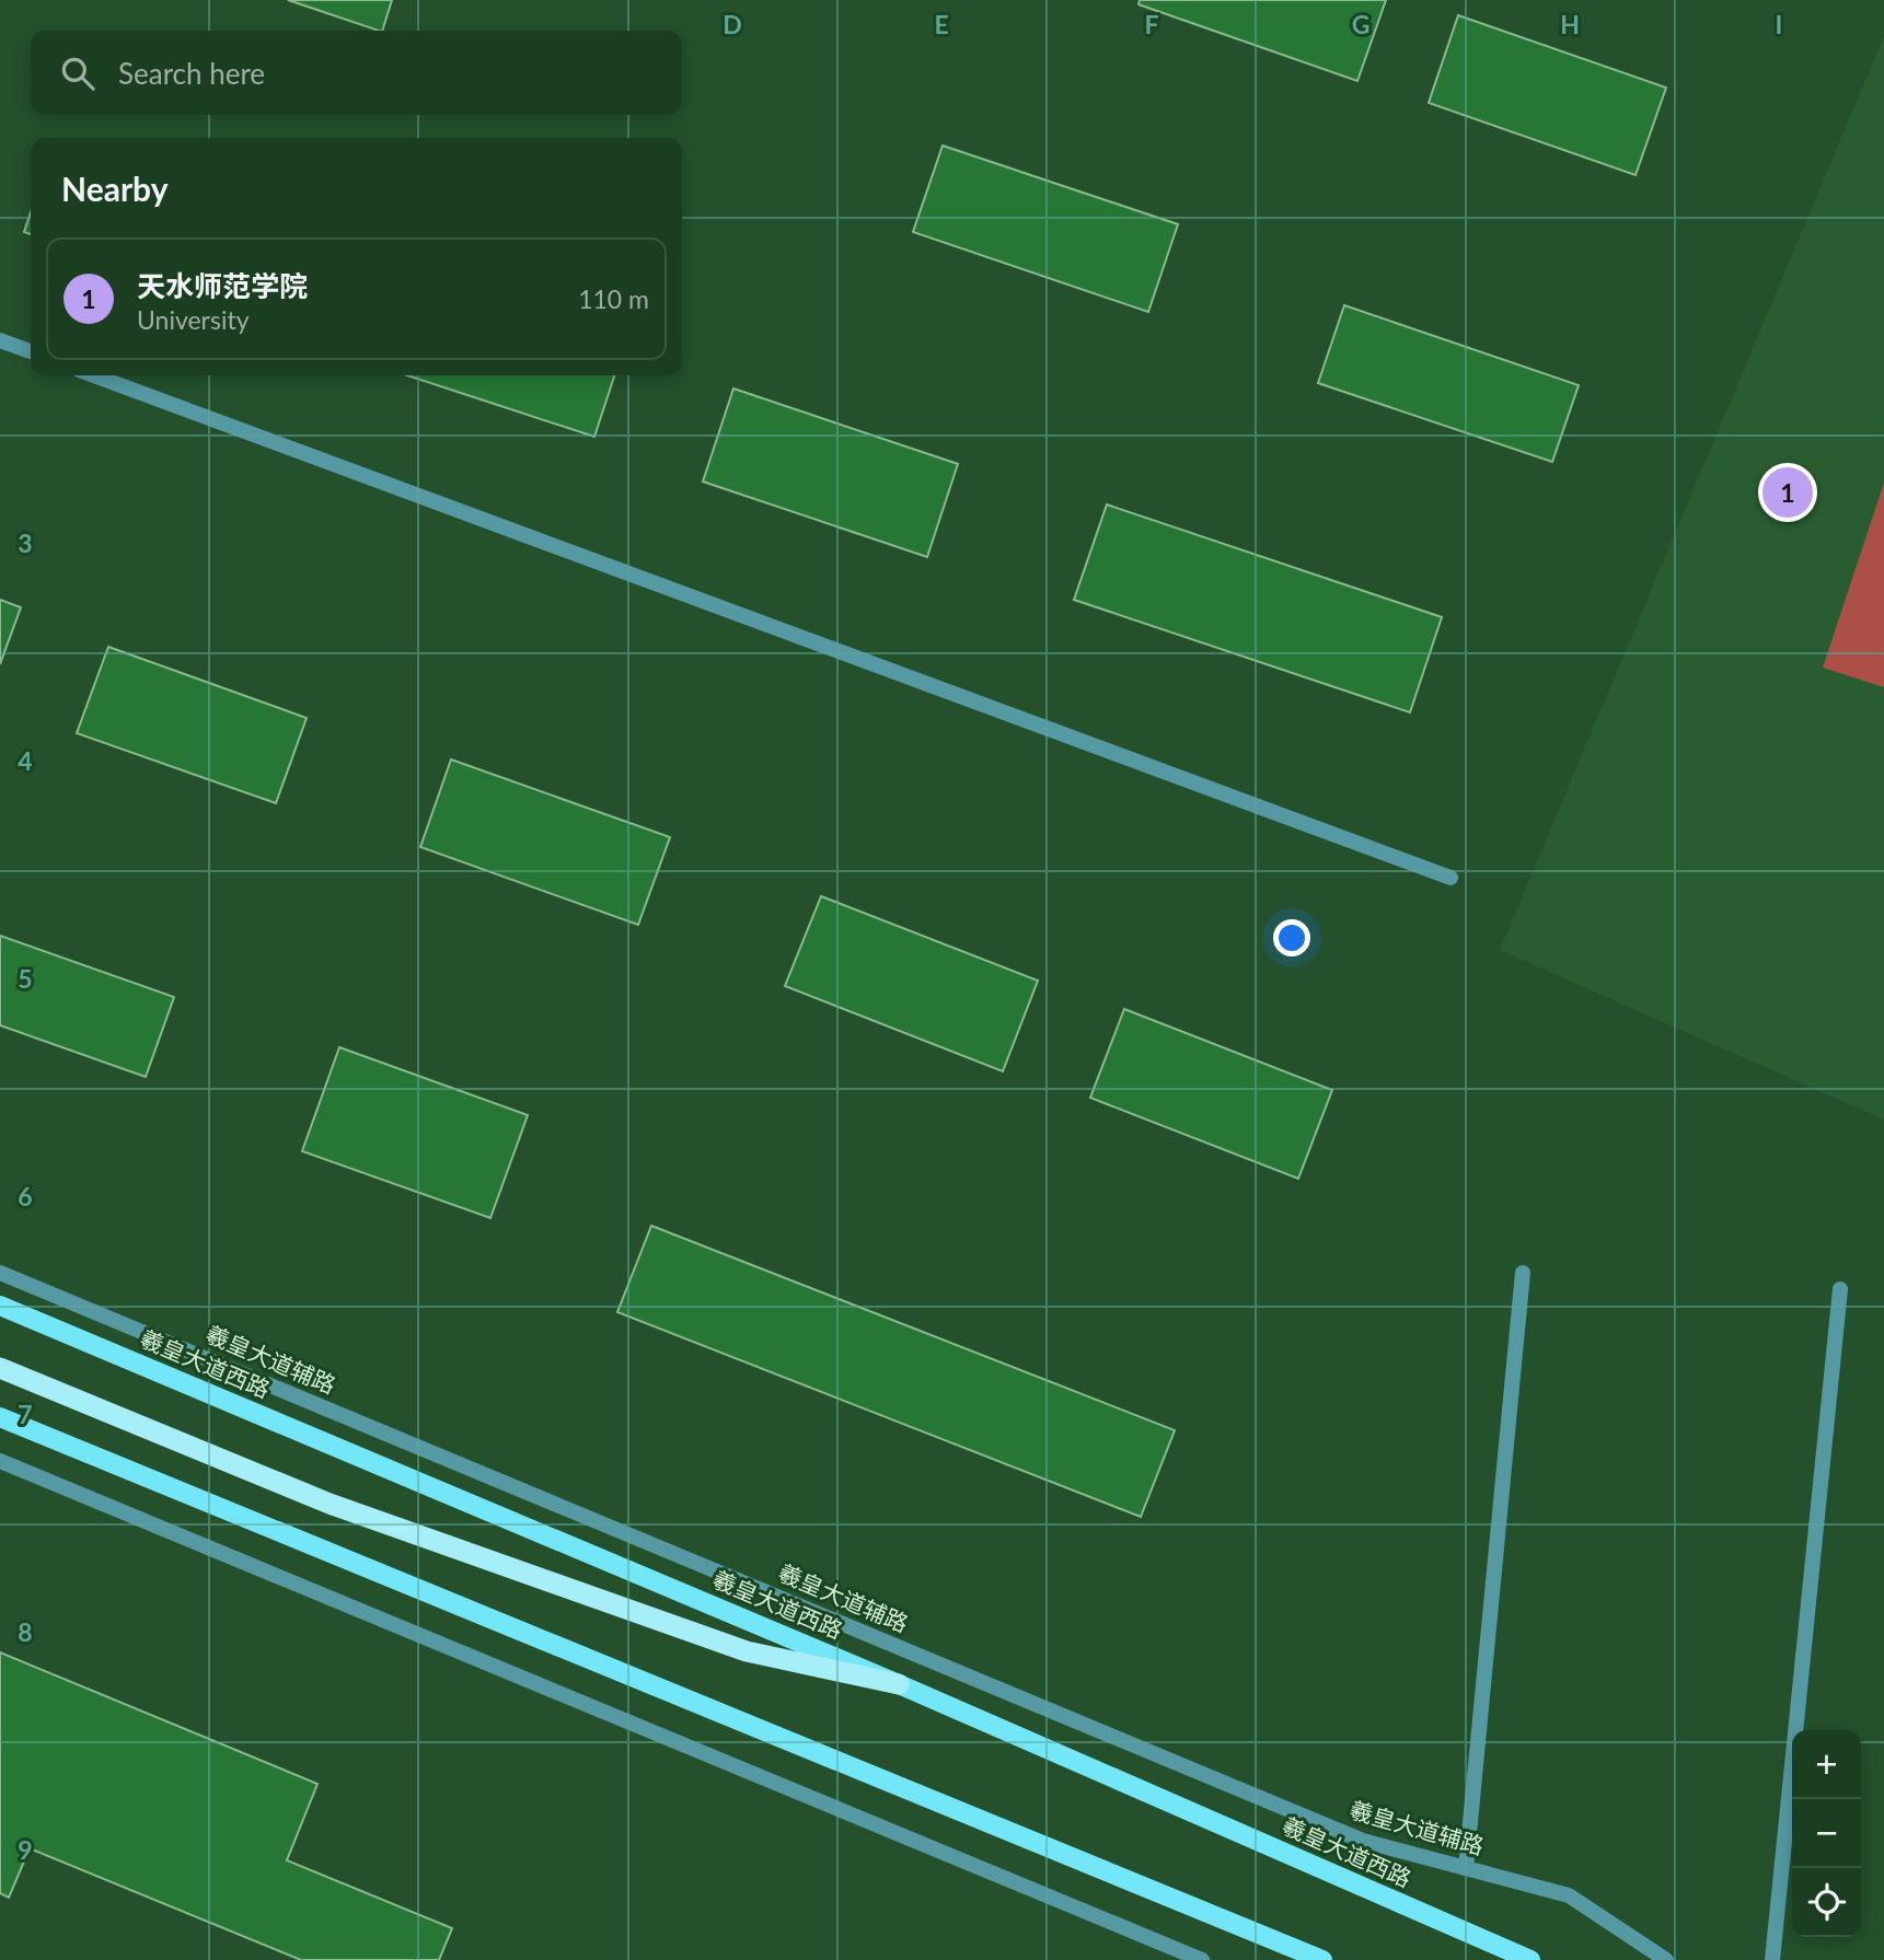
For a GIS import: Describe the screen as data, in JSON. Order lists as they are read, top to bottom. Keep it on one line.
{"streets":{"main road":["羲皇大道西路"],"street":["羲皇大道辅路"]},"page":{"search":"Search here","heading":"Nearby","list":[{"mark":"1","name":"天水师范学院","note":"University","value":"110 m"}],"pins":"1","map_buttons":["+","−"]},"grid":{"columns":["D","E","F","G","H","I"],"rows":["3","4","5","6","7","8","9"]}}
